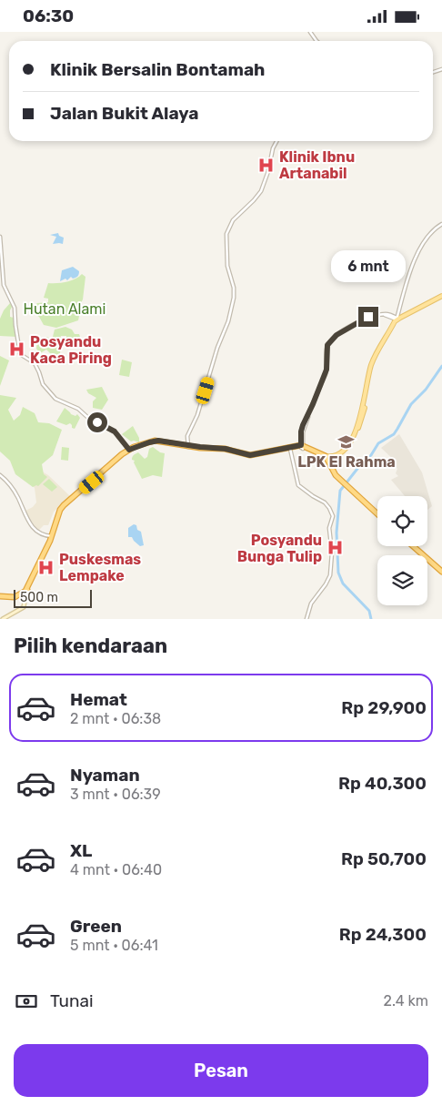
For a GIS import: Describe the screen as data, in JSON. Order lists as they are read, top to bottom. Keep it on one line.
{"parks":["Hutan Alami"],"places":{"hospital":["Klinik Ibnu Artanabil","Posyandu Kaca Piring","Posyandu Bunga Tulip","Puskesmas Lempake"],"school or university":["LPK El Rahma"]},"scale_bar":"500 m","page":{"status":"06:30","banner":["Klinik Bersalin Bontamah","Jalan Bukit Alaya"],"bubble":"6 mnt","scale":"500 m","heading":"Pilih kendaraan","list":[{"name":"Hemat","note":"2 mnt · 06:38","value":"Rp 29,900"},{"name":"Nyaman","note":"3 mnt · 06:39","value":"Rp 40,300"},{"name":"XL","note":"4 mnt · 06:40","value":"Rp 50,700"},{"name":"Green","note":"5 mnt · 06:41","value":"Rp 24,300"}],"pay":["Tunai","2.4 km"],"buttons":"Pesan"}}
